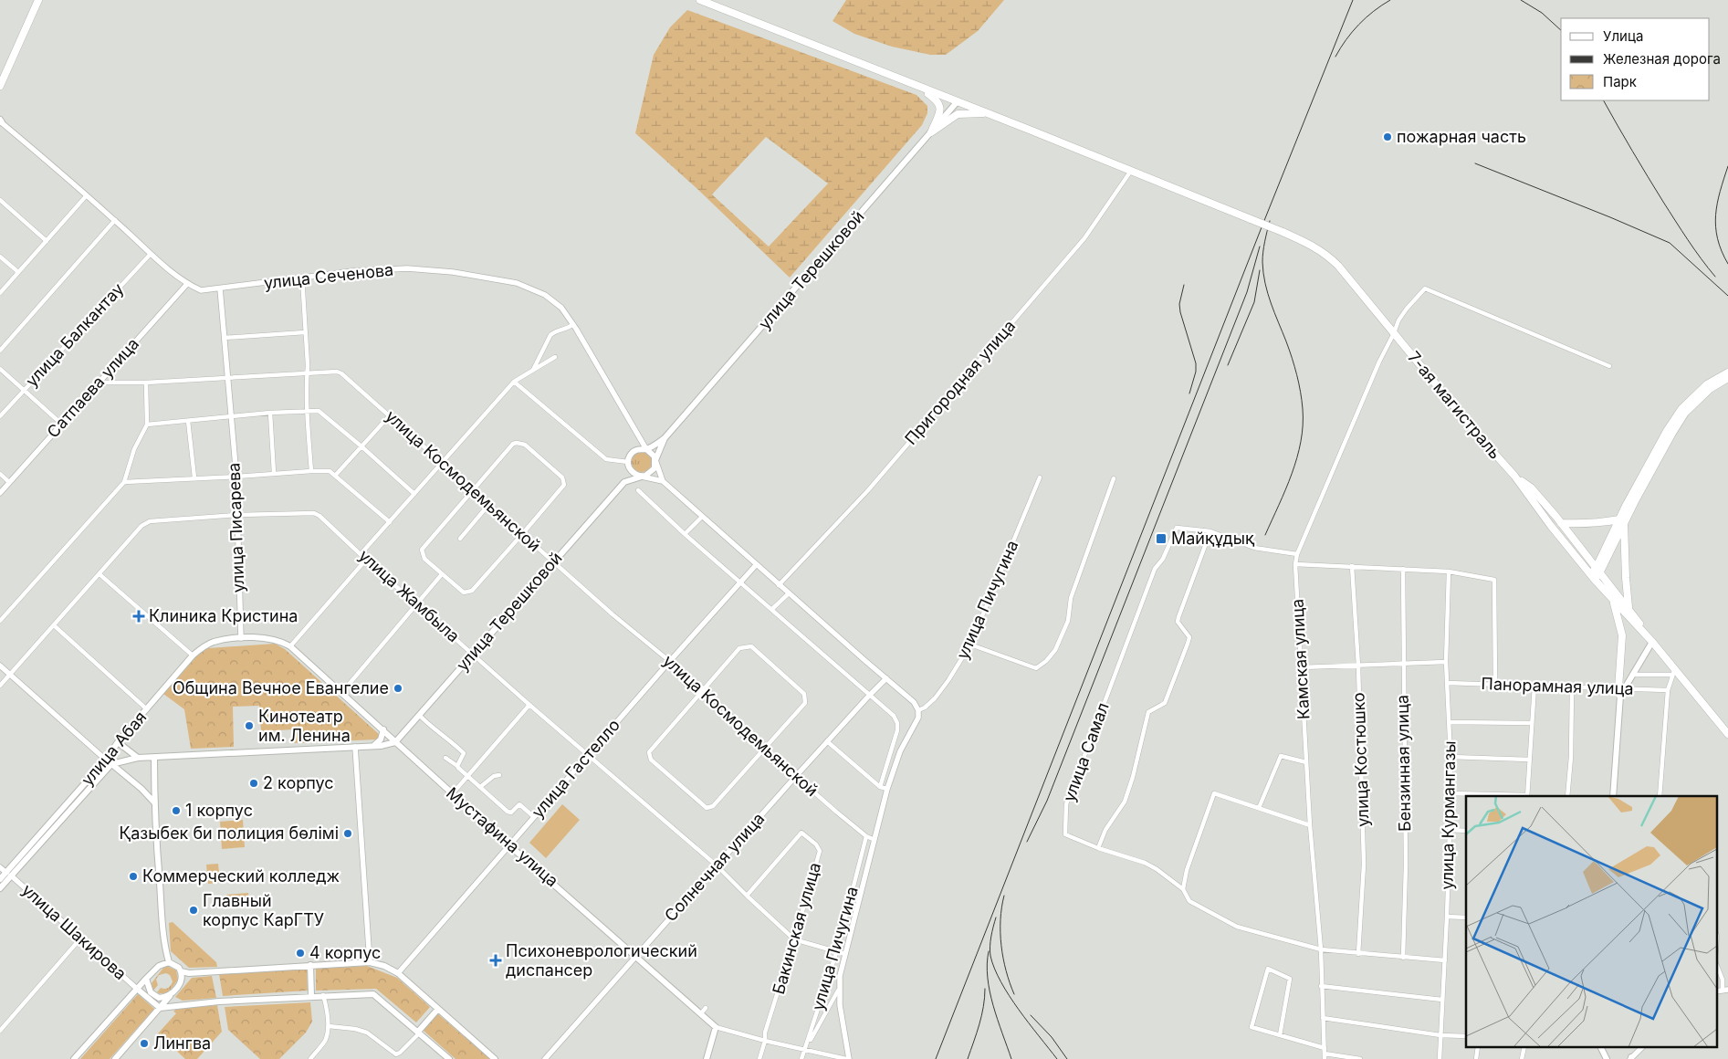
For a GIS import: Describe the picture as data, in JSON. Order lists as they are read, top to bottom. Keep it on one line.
{"streets":{"main road":["улица Терешковой","7-ая магистраль","улица Абая","Мустафина улица"],"street":["улица Сеченова","улица Балкантау","Пригородная улица","Сатпаева улица","улица Космодемьянской","улица Писарева","улица Жамбыла","улица Пичугина","Камская улица","Панорамная улица","улица Самал","улица Костюшко","Бензинная улица","улица Гастелло","улица Курмангазы","Солнечная улица","Бакинская улица","улица Шакирова"]},"crossings":[["улица Терешковой","7-ая магистраль"],["улица Терешковой","улица Космодемьянской"],["улица Терешковой","улица Жамбыла"],["улица Терешковой","улица Абая"],["улица Терешковой","Мустафина улица"],["улица Сеченова","улица Балкантау"],["улица Сеченова","Сатпаева улица"],["улица Сеченова","улица Писарева"],["Пригородная улица","7-ая магистраль"],["Сатпаева улица","улица Космодемьянской"],["7-ая магистраль","Камская улица"],["улица Космодемьянской","улица Писарева"],["улица Космодемьянской","улица Пичугина"],["улица Космодемьянской","улица Гастелло"],["улица Космодемьянской","Солнечная улица"],["улица Писарева","улица Жамбыла"],["улица Писарева","улица Абая"],["улица Писарева","Мустафина улица"],["улица Жамбыла","улица Пичугина"],["улица Жамбыла","улица Гастелло"],["улица Жамбыла","Солнечная улица"],["улица Жамбыла","Бакинская улица"],["улица Пичугина","Мустафина улица"],["Панорамная улица","улица Курмангазы"],["улица Абая","Мустафина улица"],["улица Абая","улица Шакирова"],["улица Гастелло","Мустафина улица"],["Мустафина улица","Солнечная улица"],["Мустафина улица","Бакинская улица"]],"places":{"other":["пожарная часть","Община Вечное Евангелие","Кинотеатр им. Ленина","2 корпус","1 корпус","Қазыбек би полиция бөлімі","Коммерческий колледж","Главный корпус КарГТУ","4 корпус","Лингва"],"transit":["Майқұдық"],"health":["Клиника Кристина","Психоневрологический диспансер"]},"legend":["Улица","Железная дорога","Парк"]}
